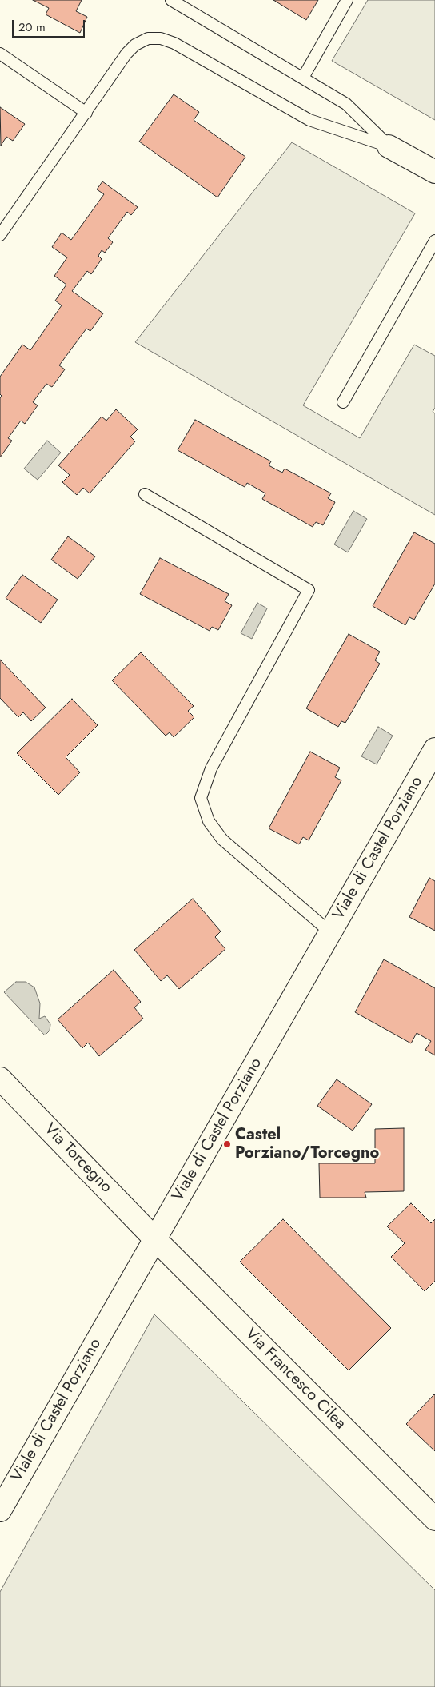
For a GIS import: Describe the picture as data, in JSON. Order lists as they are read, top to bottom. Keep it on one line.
{"streets":{"street":["Viale di Castel Porziano","Via Torcegno","Via Francesco Cilea"]},"crossings":[["Viale di Castel Porziano","Via Torcegno"],["Viale di Castel Porziano","Via Francesco Cilea"],["Via Torcegno","Via Francesco Cilea"]],"places":["Castel Porziano/Torcegno"],"scale_bar":"20 m"}
